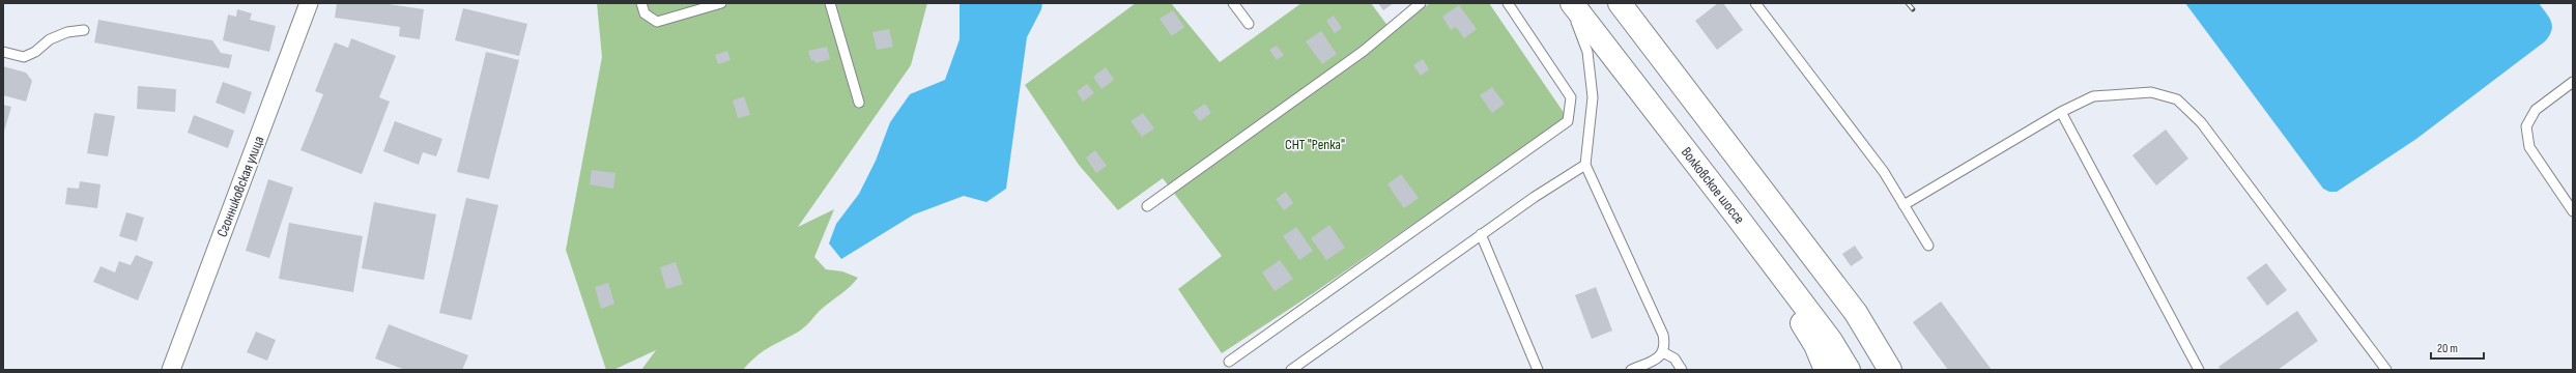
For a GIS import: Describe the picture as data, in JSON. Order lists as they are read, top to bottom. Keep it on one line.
{"streets":{"main road":["Волковское шоссе"],"street":["Сгонниковская улица"]},"parks":["СНТ \"Репка\""],"scale_bar":"20 m"}
